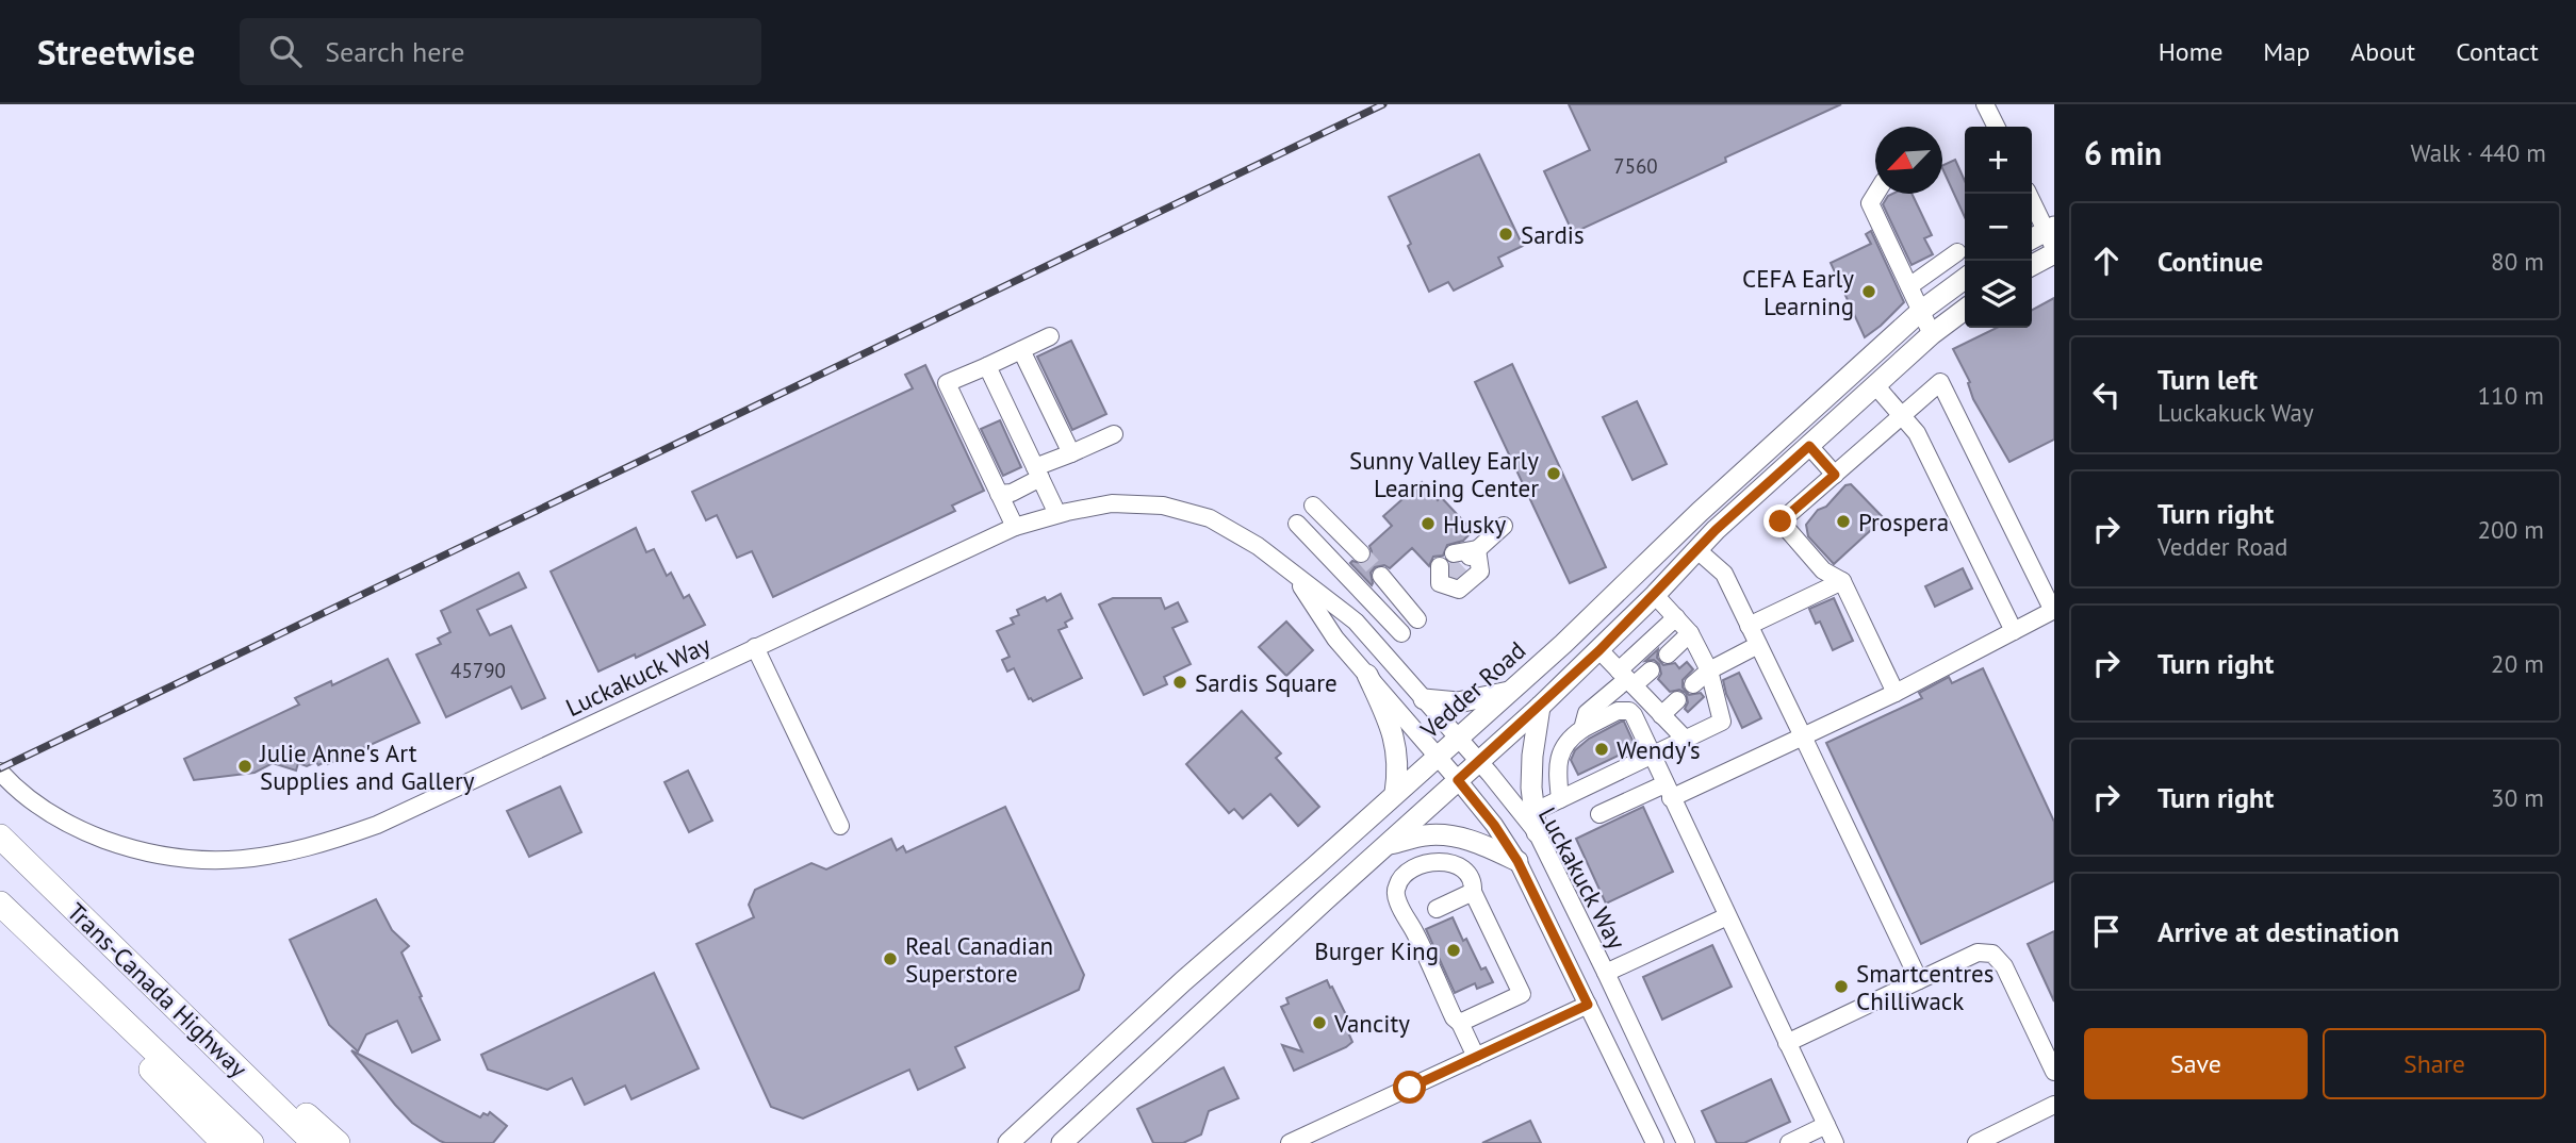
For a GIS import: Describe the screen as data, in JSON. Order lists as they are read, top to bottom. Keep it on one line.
{"streets":{"highway":["Trans-Canada Highway"],"main road":["Vedder Road"],"street":["Luckakuck Way"]},"crossings":[["Luckakuck Way","Vedder Road"]],"places":["Sardis","CEFA Early Learning","Sunny Valley Early Learning Center","Prospera","Husky","Sardis Square","Wendy's","Julie Anne's Art Supplies and Gallery","Burger King","Real Canadian Superstore","Smartcentres Chilliwack","Vancity"],"house_numbers":["7560","45790"],"north":"bottom left","page":{"header":"Streetwise","search":"Search here","nav":["Home","Map","About","Contact"],"heading":["6 min","Walk · 440 m"],"map_buttons":["+","−"],"list":[["Continue","80 m"],["Turn left","Luckakuck Way","110 m"],["Turn right","Vedder Road","200 m"],["Turn right","20 m"],["Turn right","30 m"],"Arrive at destination"],"buttons":["Save","Share"]}}
